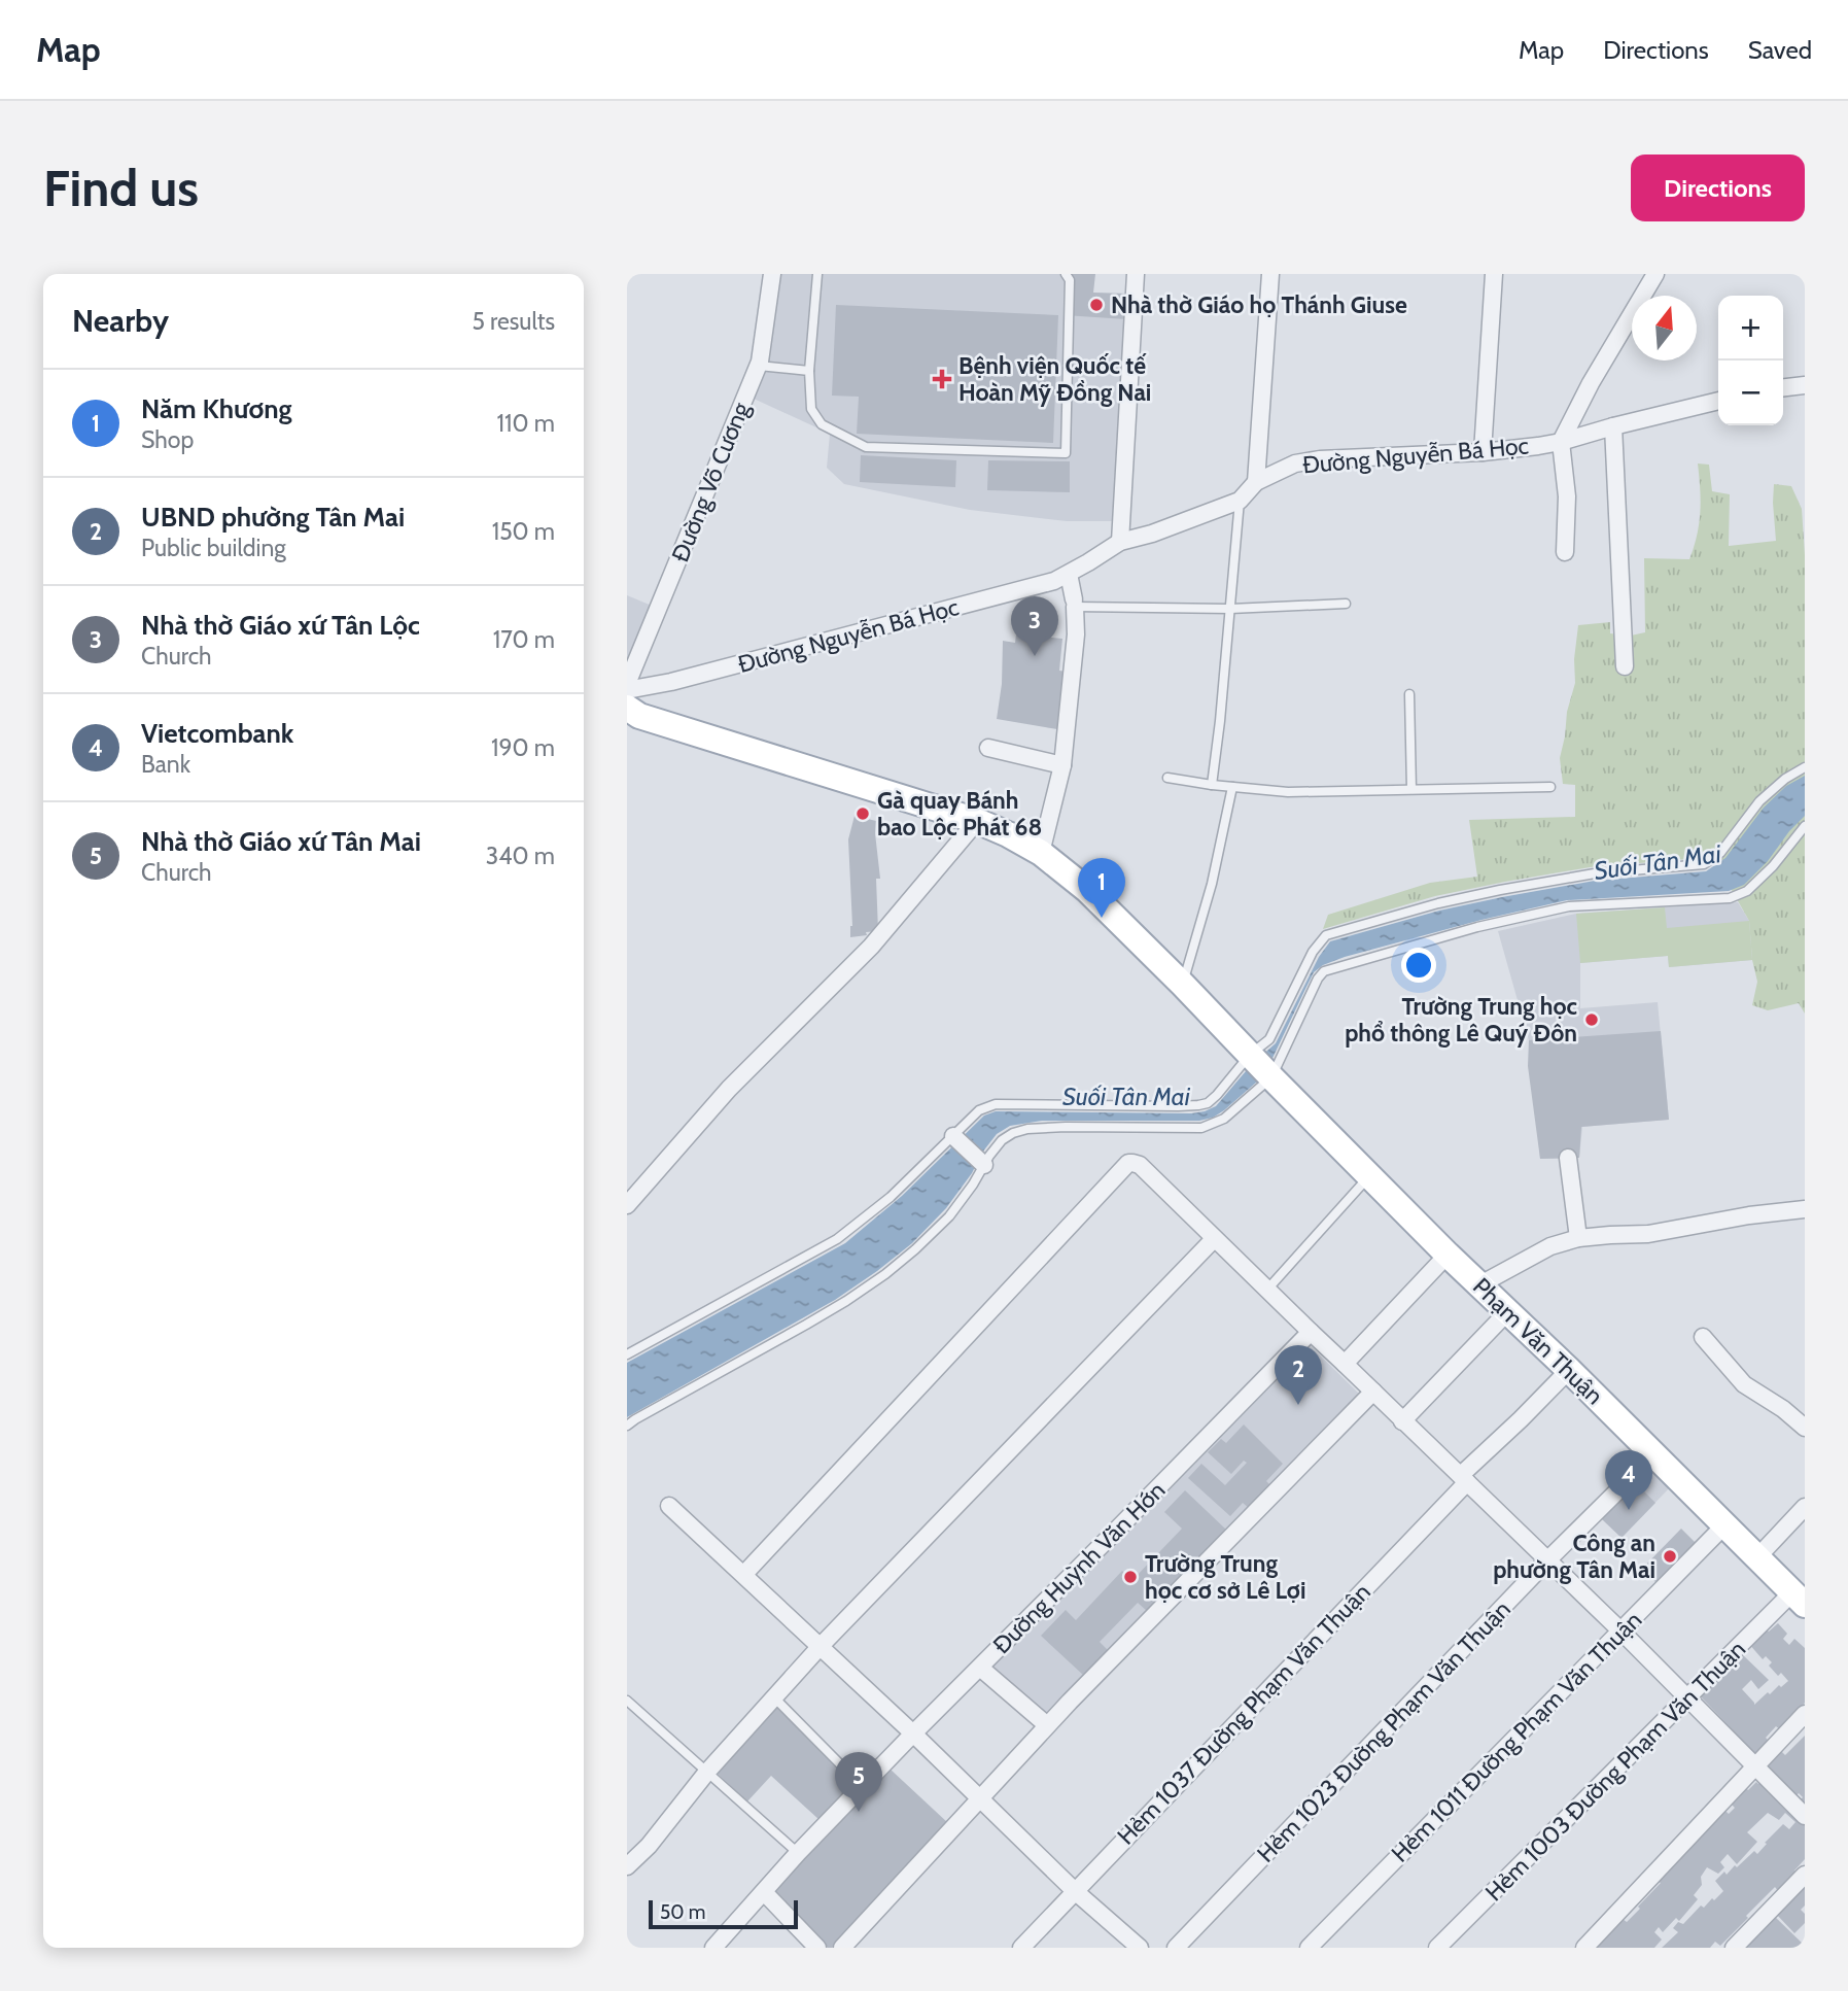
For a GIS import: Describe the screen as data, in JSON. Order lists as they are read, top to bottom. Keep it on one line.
{"streets":{"main road":["Phạm Văn Thuận"],"street":["Đường Nguyễn Bá Học","Đường Võ Cương","Đường Huỳnh Văn Hớn","Hẻm 1037 Đường Phạm Văn Thuận","Hẻm 1023 Đường Phạm Văn Thuận","Hẻm 1011 Đường Phạm Văn Thuận","Hẻm 1003 Đường Phạm Văn Thuận"]},"crossings":[["Đường Nguyễn Bá Học","Phạm Văn Thuận"],["Phạm Văn Thuận","Hẻm 1037 Đường Phạm Văn Thuận"],["Phạm Văn Thuận","Hẻm 1023 Đường Phạm Văn Thuận"],["Phạm Văn Thuận","Hẻm 1011 Đường Phạm Văn Thuận"],["Phạm Văn Thuận","Hẻm 1003 Đường Phạm Văn Thuận"]],"water":["Suối Tân Mai"],"places":{"other":["Nhà thờ Giáo họ Thánh Giuse","Gà quay Bánh bao Lộc Phát 68","Trường Trung học phổ thông Lê Quý Đôn","Công an phường Tân Mai","Trường Trung học cơ sở Lê Lợi"],"health":["Bệnh viện Quốc tế Hoàn Mỹ Đồng Nai"]},"scale_bar":"50 m","north":"top","page":{"header":"Map","nav":["Map","Directions","Saved"],"buttons":"Directions","title":"Find us","heading":["Nearby","5 results"],"map_buttons":["+","−"],"list":[{"mark":"1","name":"Năm Khương","note":"Shop","value":"110 m"},{"mark":"2","name":"UBND phường Tân Mai","note":"Public building","value":"150 m"},{"mark":"3","name":"Nhà thờ Giáo xứ Tân Lộc","note":"Church","value":"170 m"},{"mark":"4","name":"Vietcombank","note":"Bank","value":"190 m"},{"mark":"5","name":"Nhà thờ Giáo xứ Tân Mai","note":"Church","value":"340 m"}],"pins":["3","1","2","4","5"],"scale":"50 m"}}
